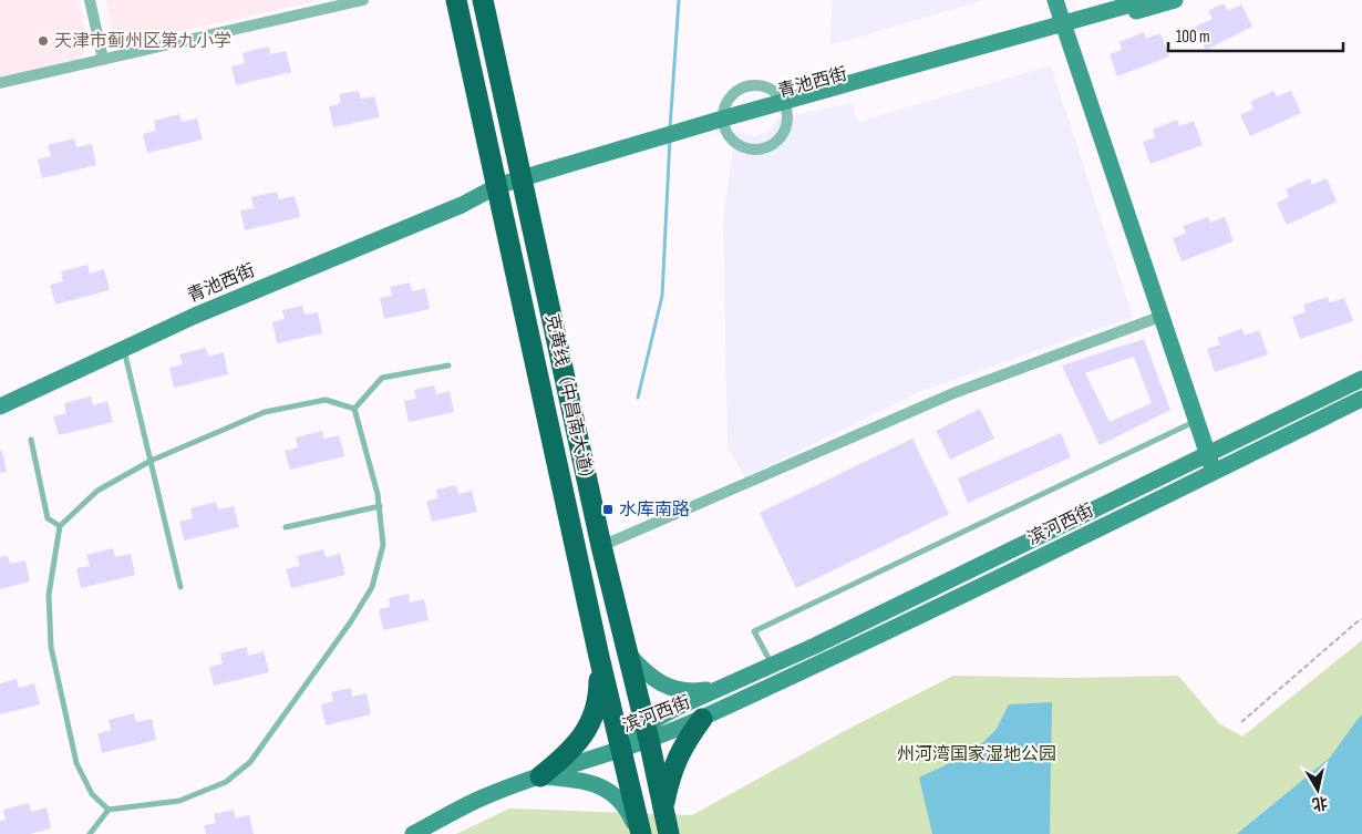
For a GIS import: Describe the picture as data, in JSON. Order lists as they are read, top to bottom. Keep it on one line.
{"streets":{"highway":["克黄线（中昌南大道）"],"main road":["青池西街","滨河西街"]},"crossings":[["青池西街","克黄线（中昌南大道）"],["克黄线（中昌南大道）","滨河西街"]],"parks":["州河湾国家湿地公园"],"places":{"other":["天津市蓟州区第九小学"],"transit":["水库南路"]},"scale_bar":"100 m","north":"bottom"}
